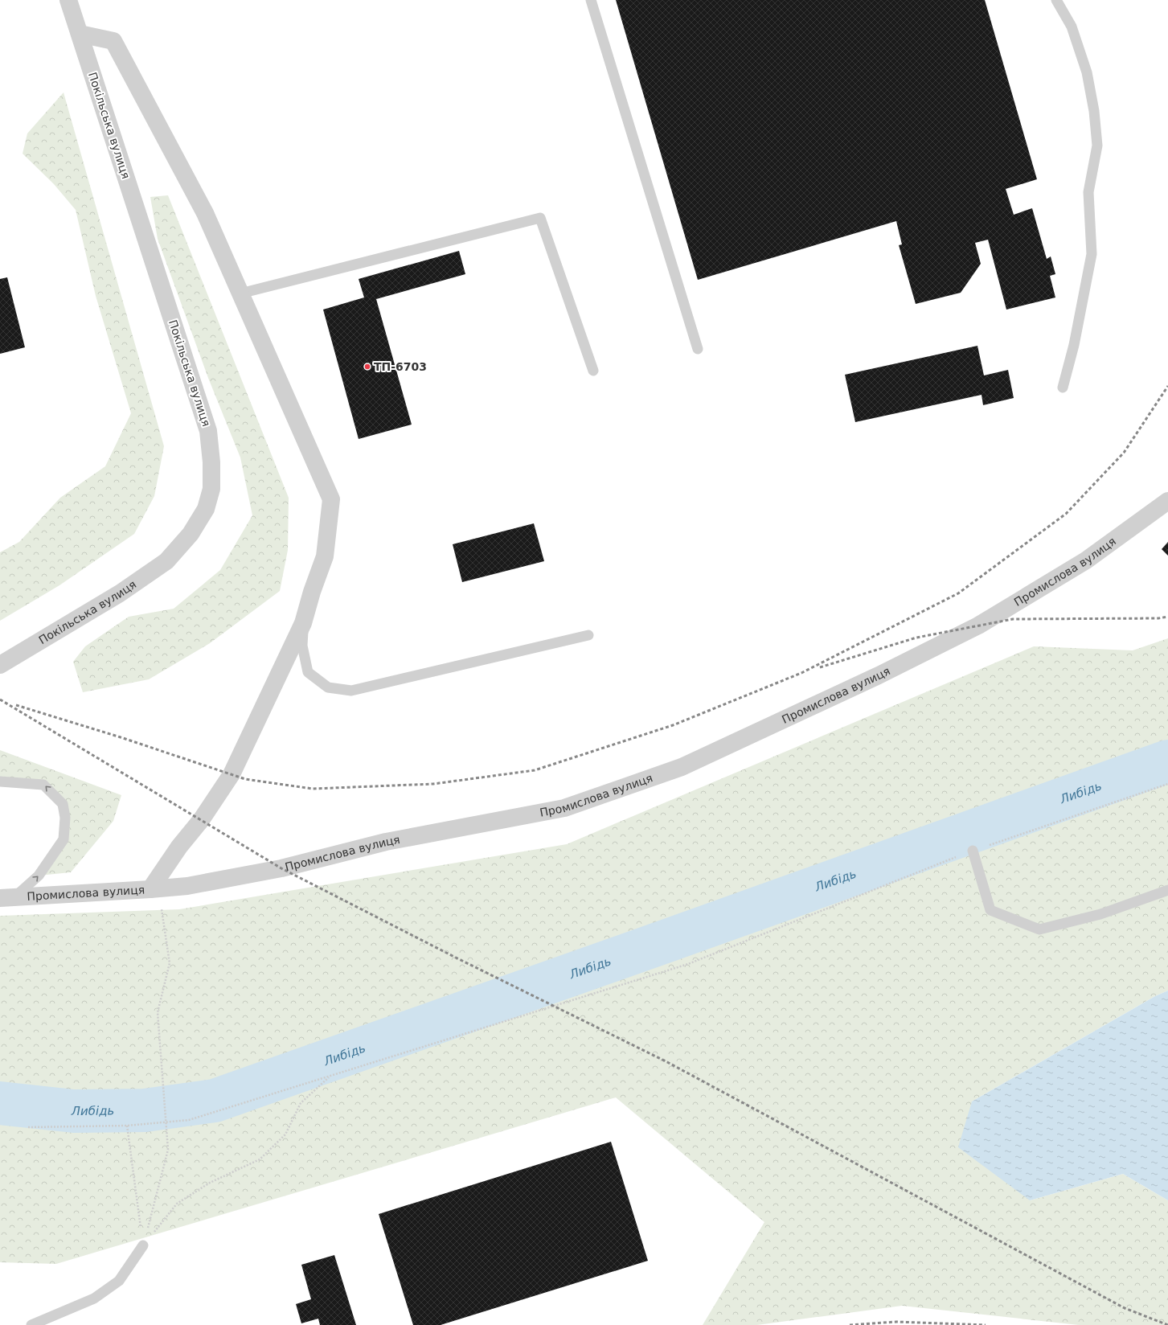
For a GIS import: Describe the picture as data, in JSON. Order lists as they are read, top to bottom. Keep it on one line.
{"streets":{"street":["Покільська вулиця","Промислова вулиця"]},"water":["Либідь"],"places":["ТП-6703"]}
